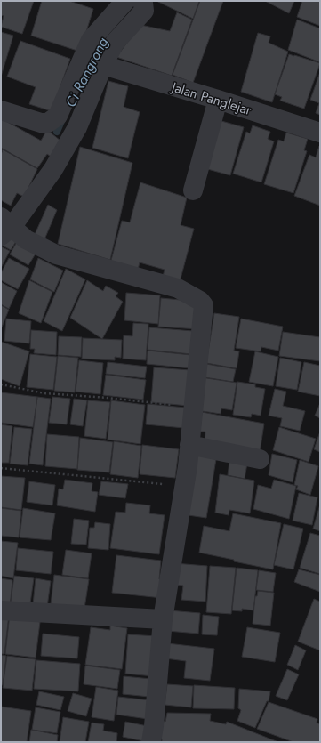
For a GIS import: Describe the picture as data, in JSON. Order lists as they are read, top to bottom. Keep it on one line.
{"streets":{"street":["Jalan Panglejar"]},"water":["Ci Rangrang"]}
